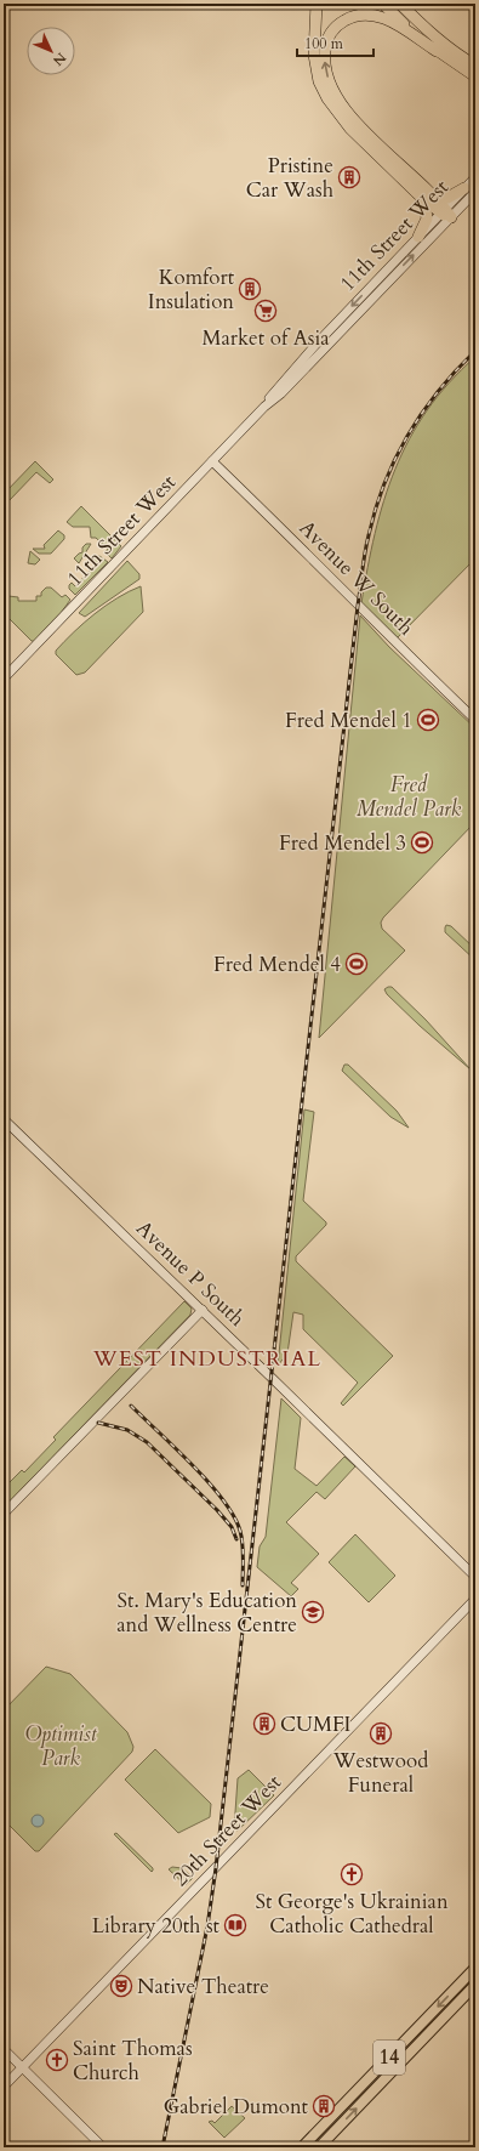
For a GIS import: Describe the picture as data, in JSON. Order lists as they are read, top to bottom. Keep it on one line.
{"streets":{"main road":["11th Street West","Avenue W South","Avenue P South","20th Street West","14"]},"crossings":[["11th Street West","Avenue W South"]],"districts":["WEST INDUSTRIAL"],"parks":["Fred Mendel Park","Optimist Park"],"places":{"building":["Pristine Car Wash","Komfort Insulation","CUMFI","Westwood Funeral","Gabriel Dumont"],"supermarket":["Market of Asia"],"sports":["Fred Mendel 1","Fred Mendel 3","Fred Mendel 4"],"school or university":["St. Mary's Education and Wellness Centre"],"church":["St George's Ukrainian Catholic Cathedral","Saint Thomas Church"],"library":["Library 20th st"],"theatre":["Native Theatre"]},"scale_bar":"100 m","north":"bottom right"}
